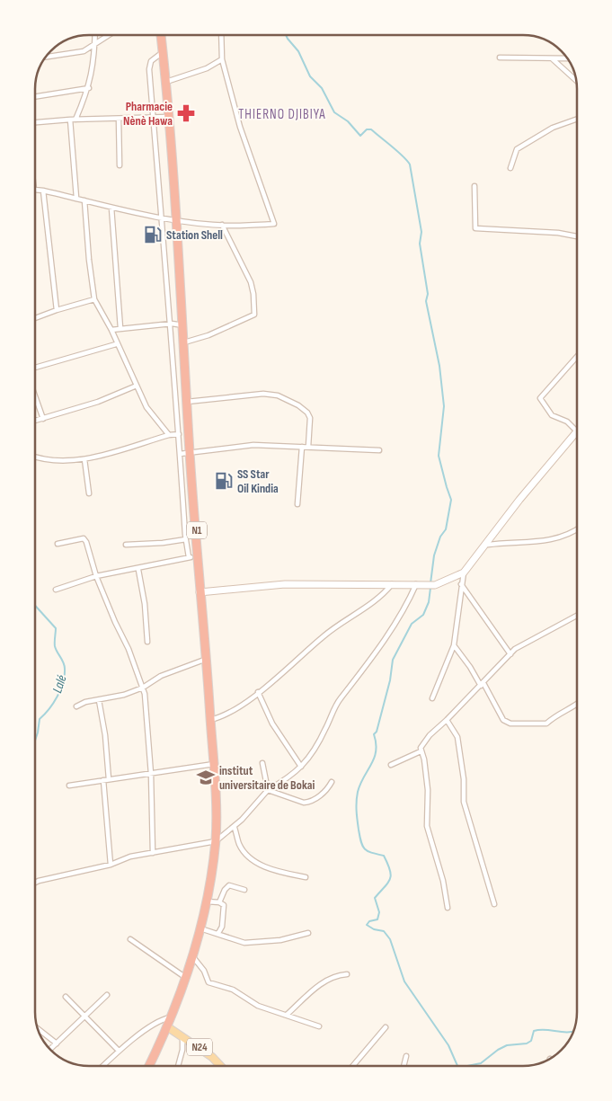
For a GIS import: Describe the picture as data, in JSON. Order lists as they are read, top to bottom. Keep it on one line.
{"streets":{"highway":["N1"],"main road":["N24"]},"crossings":[["N1","N24"]],"districts":["THIERNO DJIBIYA"],"water":["Lalé"],"places":{"pharmacy":["Pharmacie Nènè Hawa"],"fuel station":["Station Shell","SS Star Oil Kindia"],"school or university":["institut universitaire de Bokai"]}}
